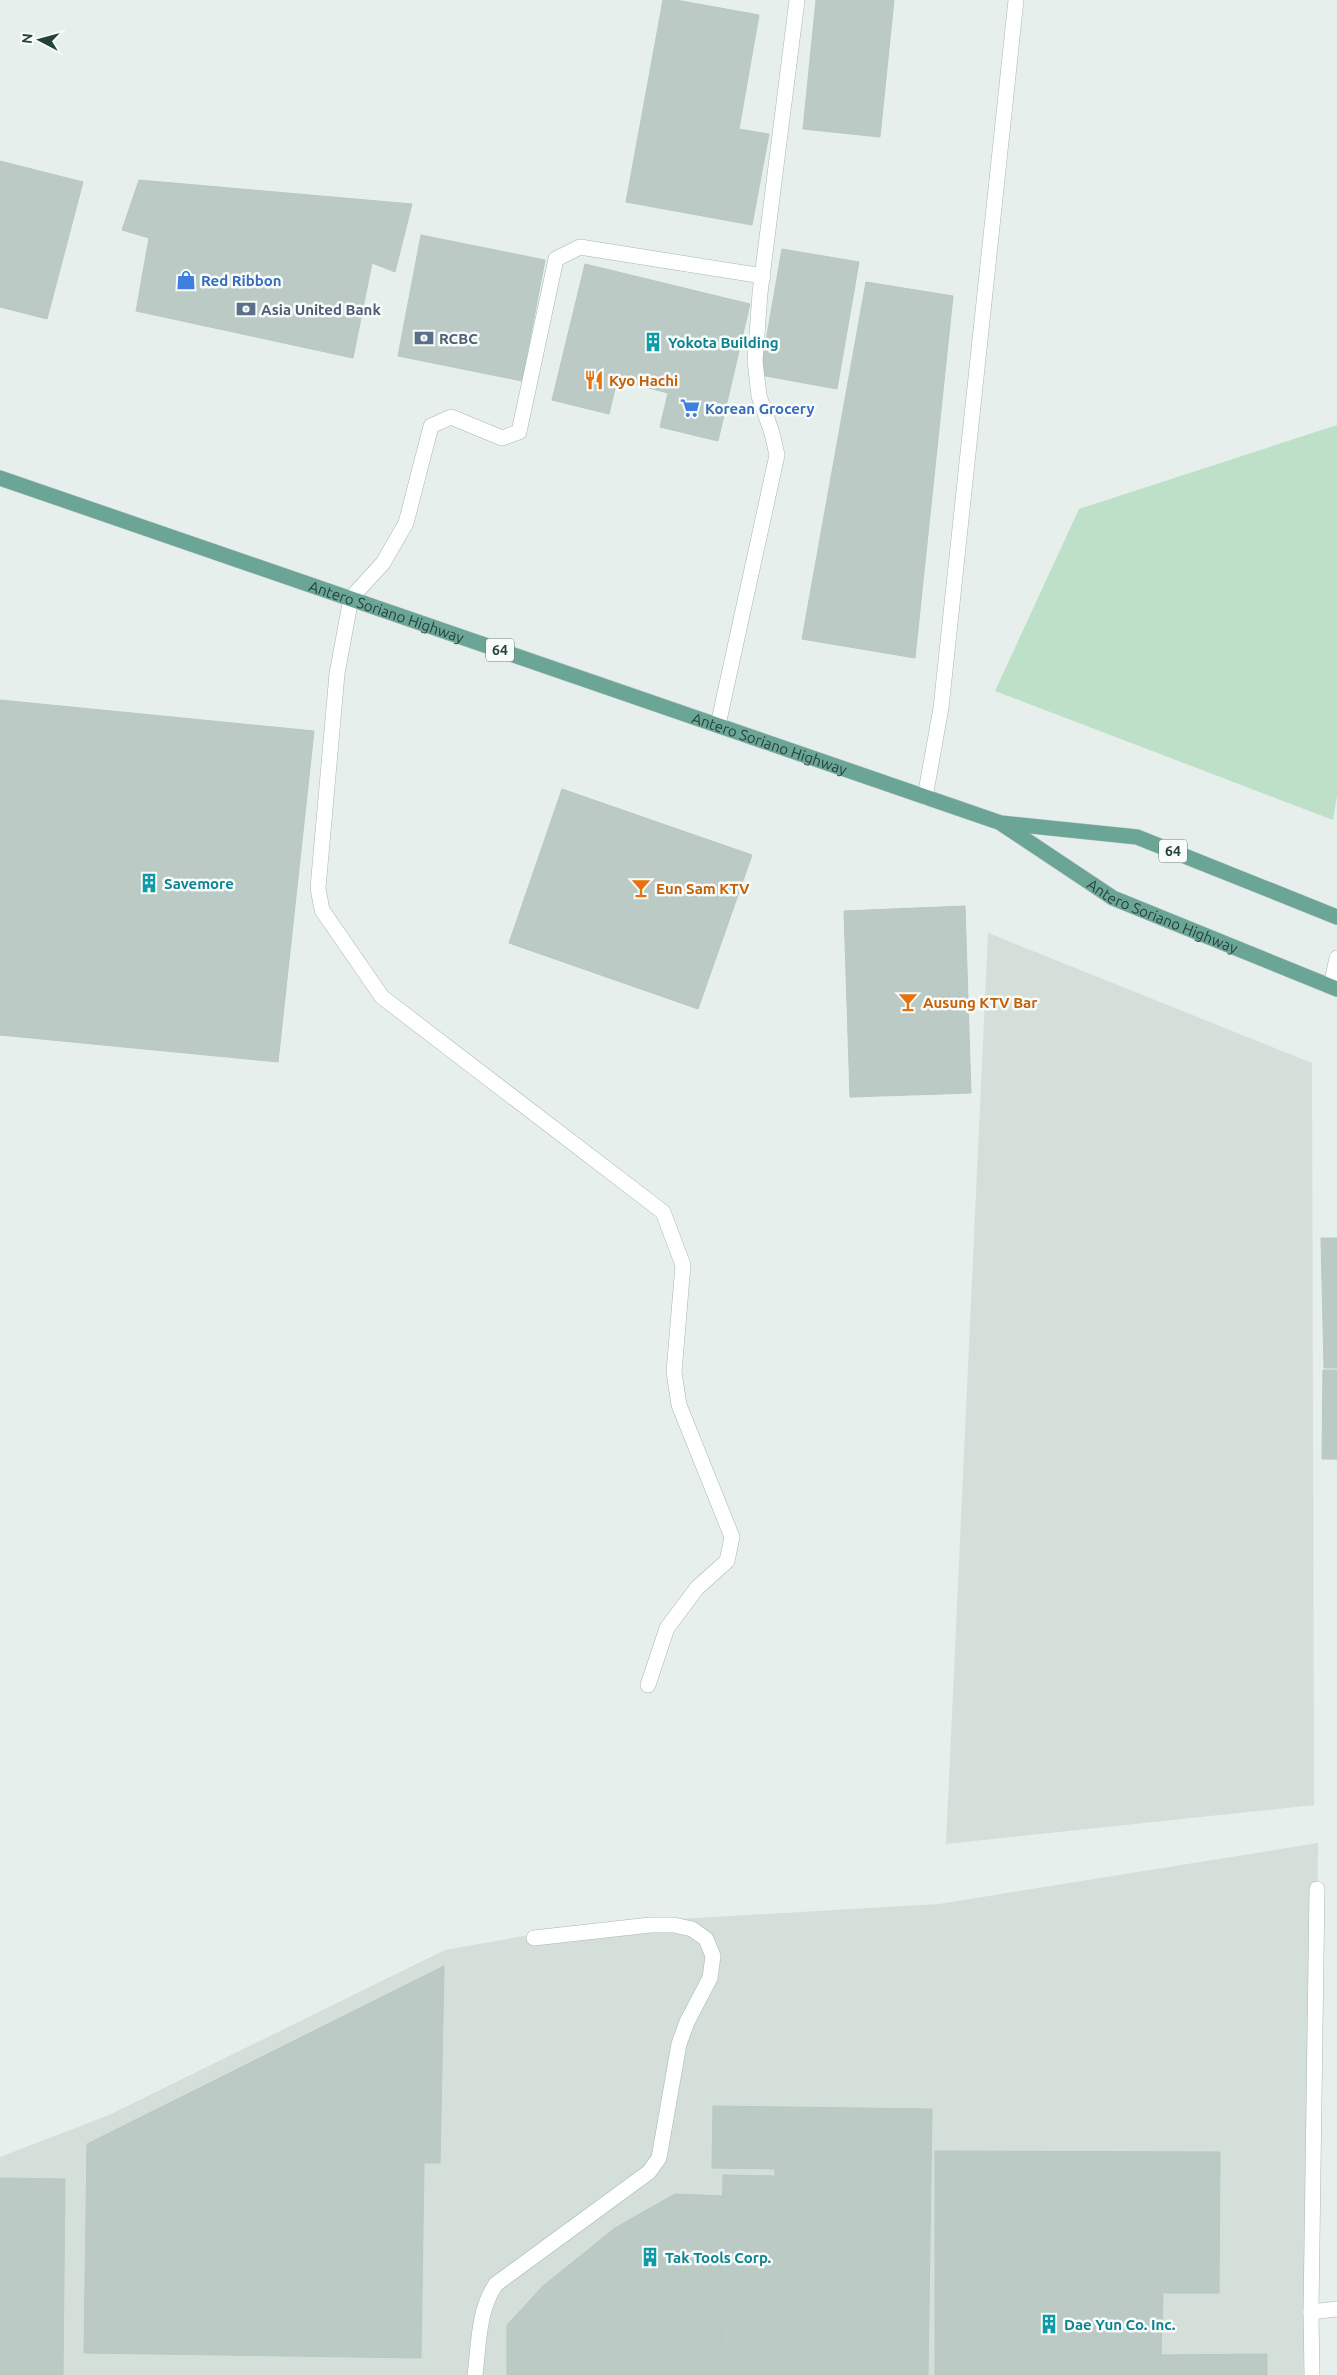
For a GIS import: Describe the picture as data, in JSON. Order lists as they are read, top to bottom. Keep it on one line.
{"streets":{"main road":["Antero Soriano Highway","64"]},"places":{"shop":["Red Ribbon"],"bank":["Asia United Bank","RCBC"],"building":["Yokota Building","Savemore","Tak Tools Corp.","Dae Yun Co. Inc."],"restaurant":["Kyo Hachi"],"supermarket":["Korean Grocery"],"bar":["Eun Sam KTV","Ausung KTV Bar"]},"north":"left"}
